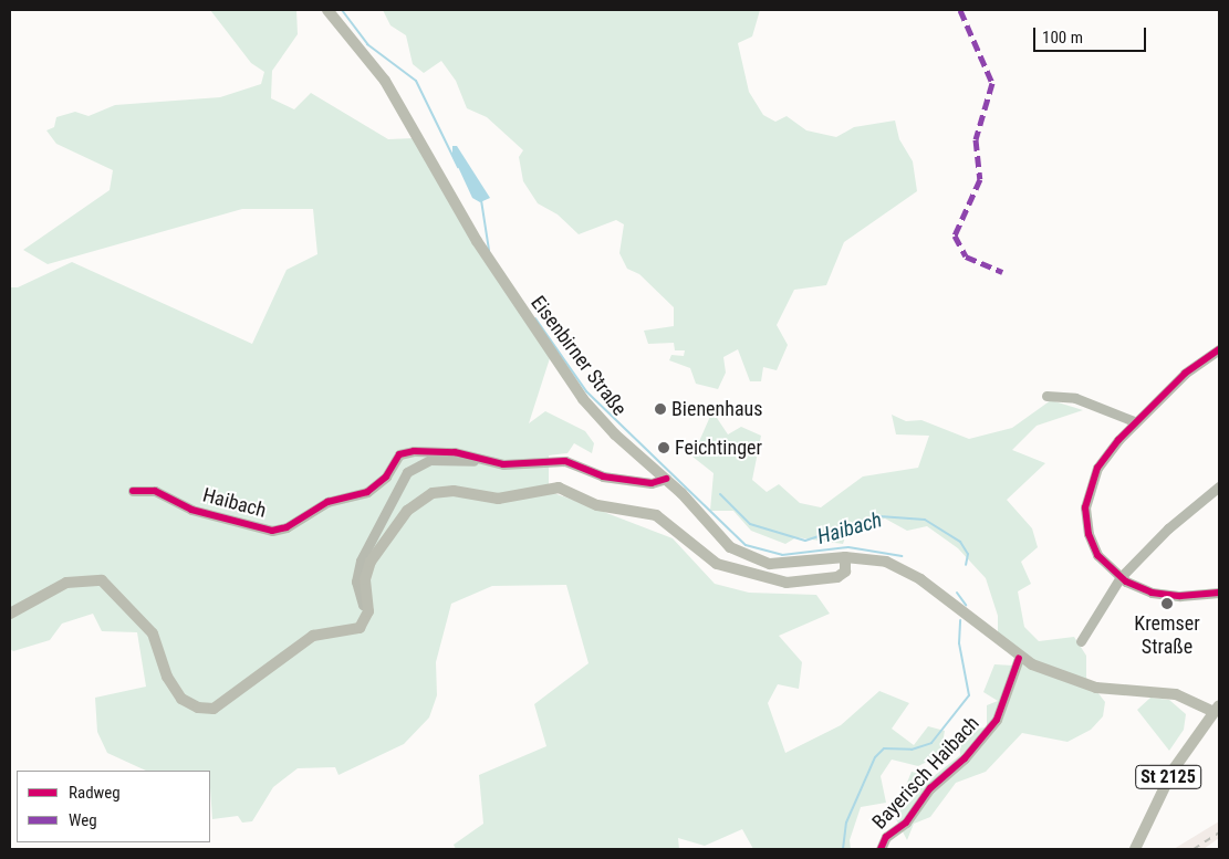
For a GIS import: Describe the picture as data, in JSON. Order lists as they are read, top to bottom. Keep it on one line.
{"streets":{"main road":["Eisenbirner Straße","St 2125"],"street":["Haibach","Bayerisch Haibach"]},"crossings":[["Eisenbirner Straße","Haibach"],["Eisenbirner Straße","Bayerisch Haibach"],["Eisenbirner Straße","St 2125"]],"water":["Haibach"],"places":["Bienenhaus","Feichtinger","Kremser Straße"],"legend":["Radweg","Weg"],"scale_bar":"100 m"}
